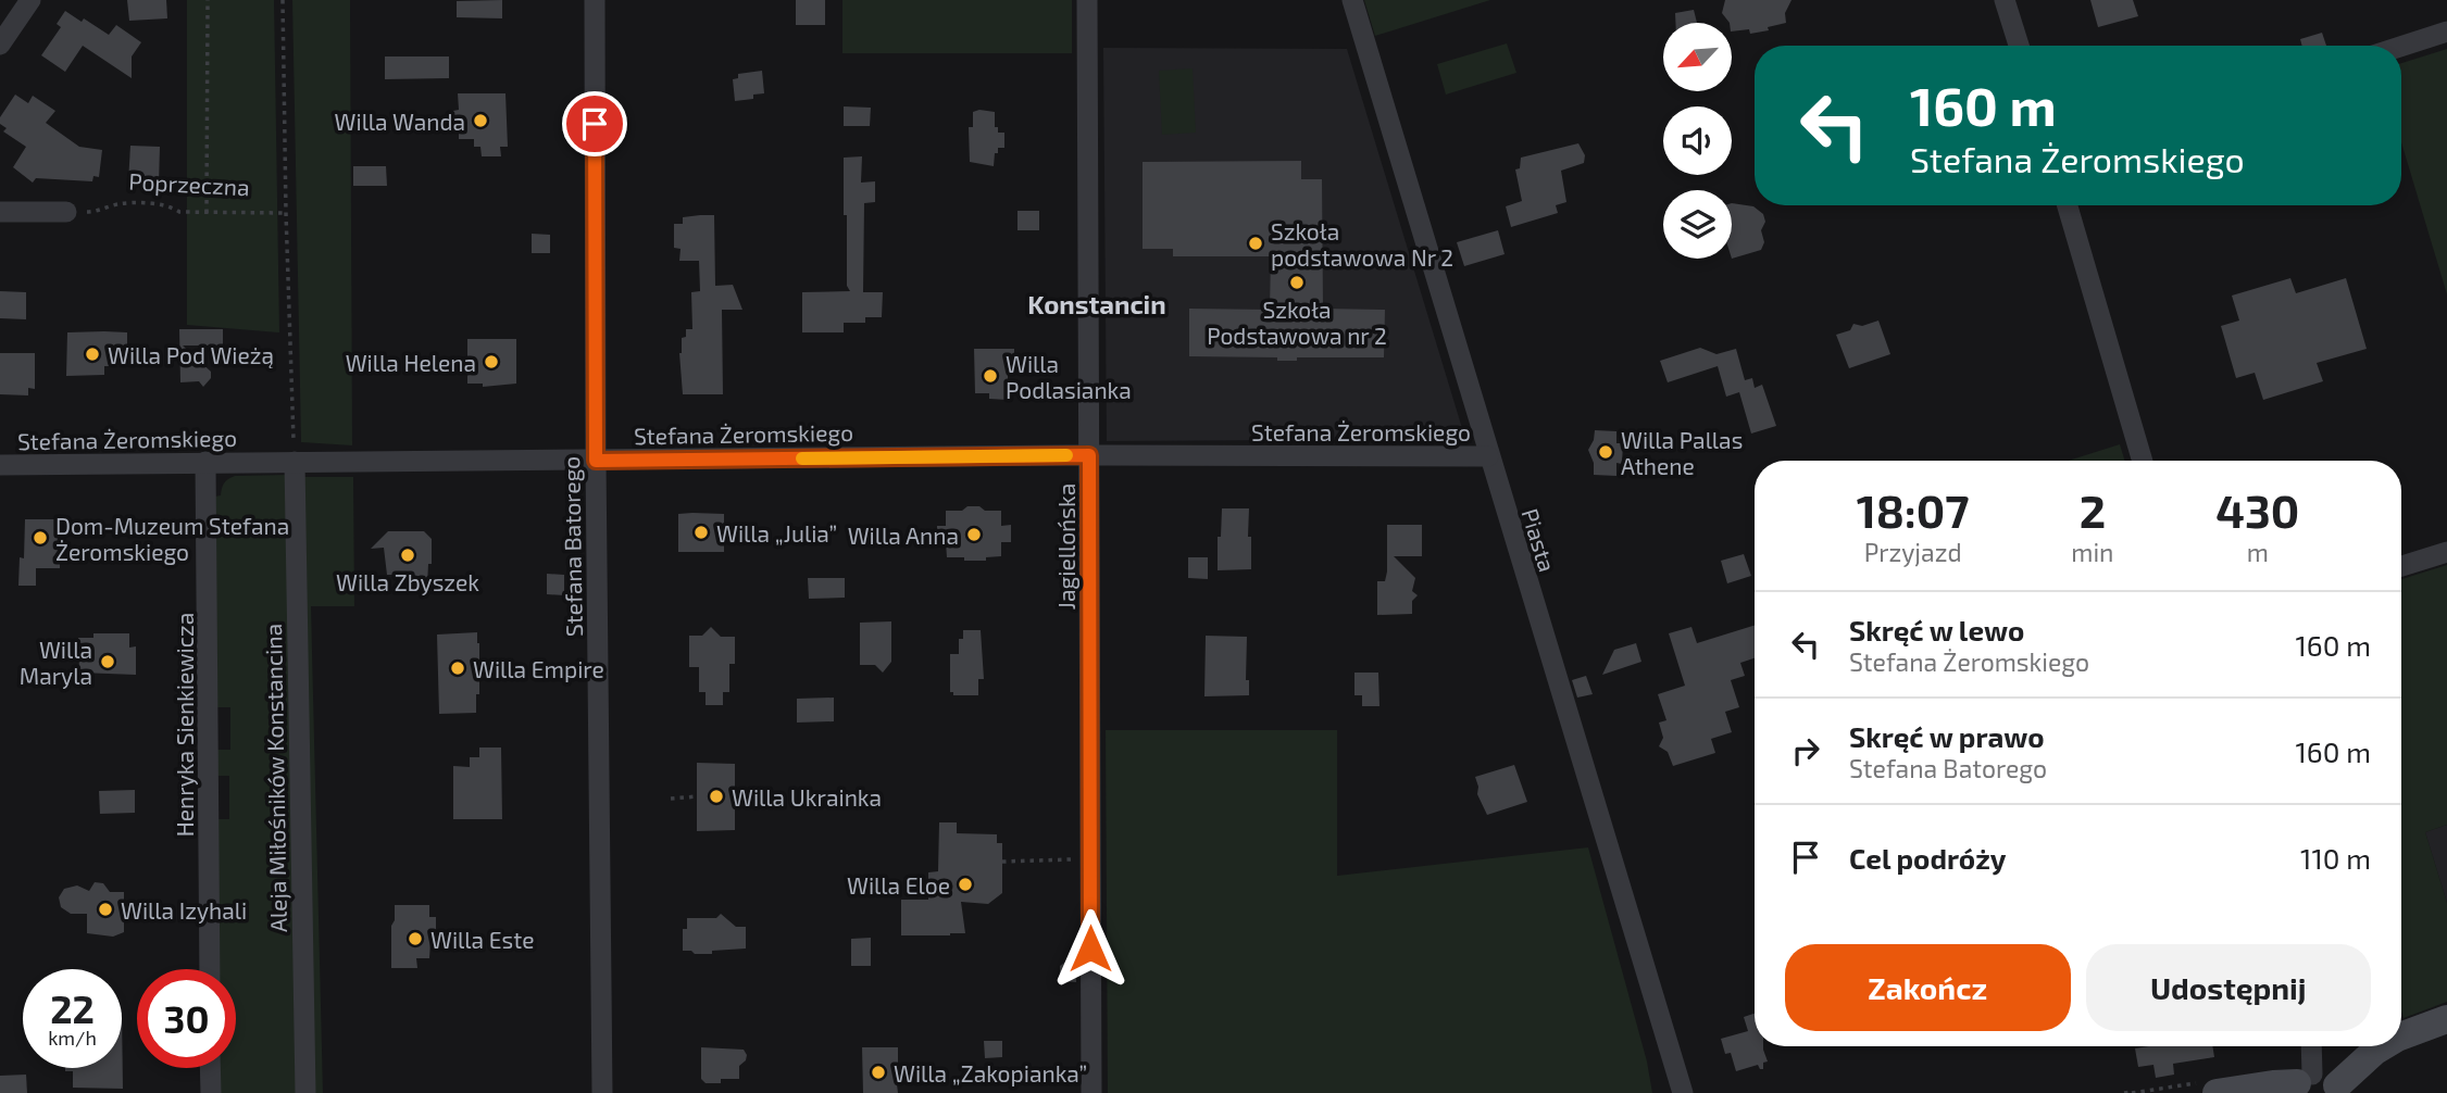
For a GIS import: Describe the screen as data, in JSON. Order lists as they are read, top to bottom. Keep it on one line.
{"streets":{"street":["Stefana Żeromskiego","Piasta","Stefana Batorego","Jagiellońska","Henryka Sienkiewicza","Aleja Miłośników Konstancina"],"path":["Poprzeczna"]},"crossings":[["Stefana Żeromskiego","Piasta"],["Stefana Żeromskiego","Stefana Batorego"],["Stefana Żeromskiego","Jagiellońska"],["Stefana Żeromskiego","Henryka Sienkiewicza"],["Stefana Żeromskiego","Aleja Miłośników Konstancina"]],"districts":["Konstancin"],"places":["Willa Wanda","Szkoła podstawowa Nr 2","Szkoła Podstawowa nr 2","Willa Pod Wieżą","Willa Helena","Willa Podlasianka","Willa Pallas Athene","Willa „Julia”","Willa Anna","Dom-Muzeum Stefana Żeromskiego","Willa Zbyszek","Willa Maryla","Willa Empire","Willa Ukrainka","Willa Eloe","Willa Izyhali","Willa Este","Willa „Zakopianka”"],"north":"bottom left","page":{"turn":["160 m","Stefana Żeromskiego"],"eta":["18:07","Przyjazd","2","min","430","m"],"list":[{"name":"Skręć w lewo","note":"Stefana Żeromskiego","value":"160 m"},{"name":"Skręć w prawo","note":"Stefana Batorego","value":"160 m"},{"name":"Cel podróży","value":"110 m"}],"buttons":["Zakończ","Udostępnij"],"speed":"22 km/h","limit":"30"}}
